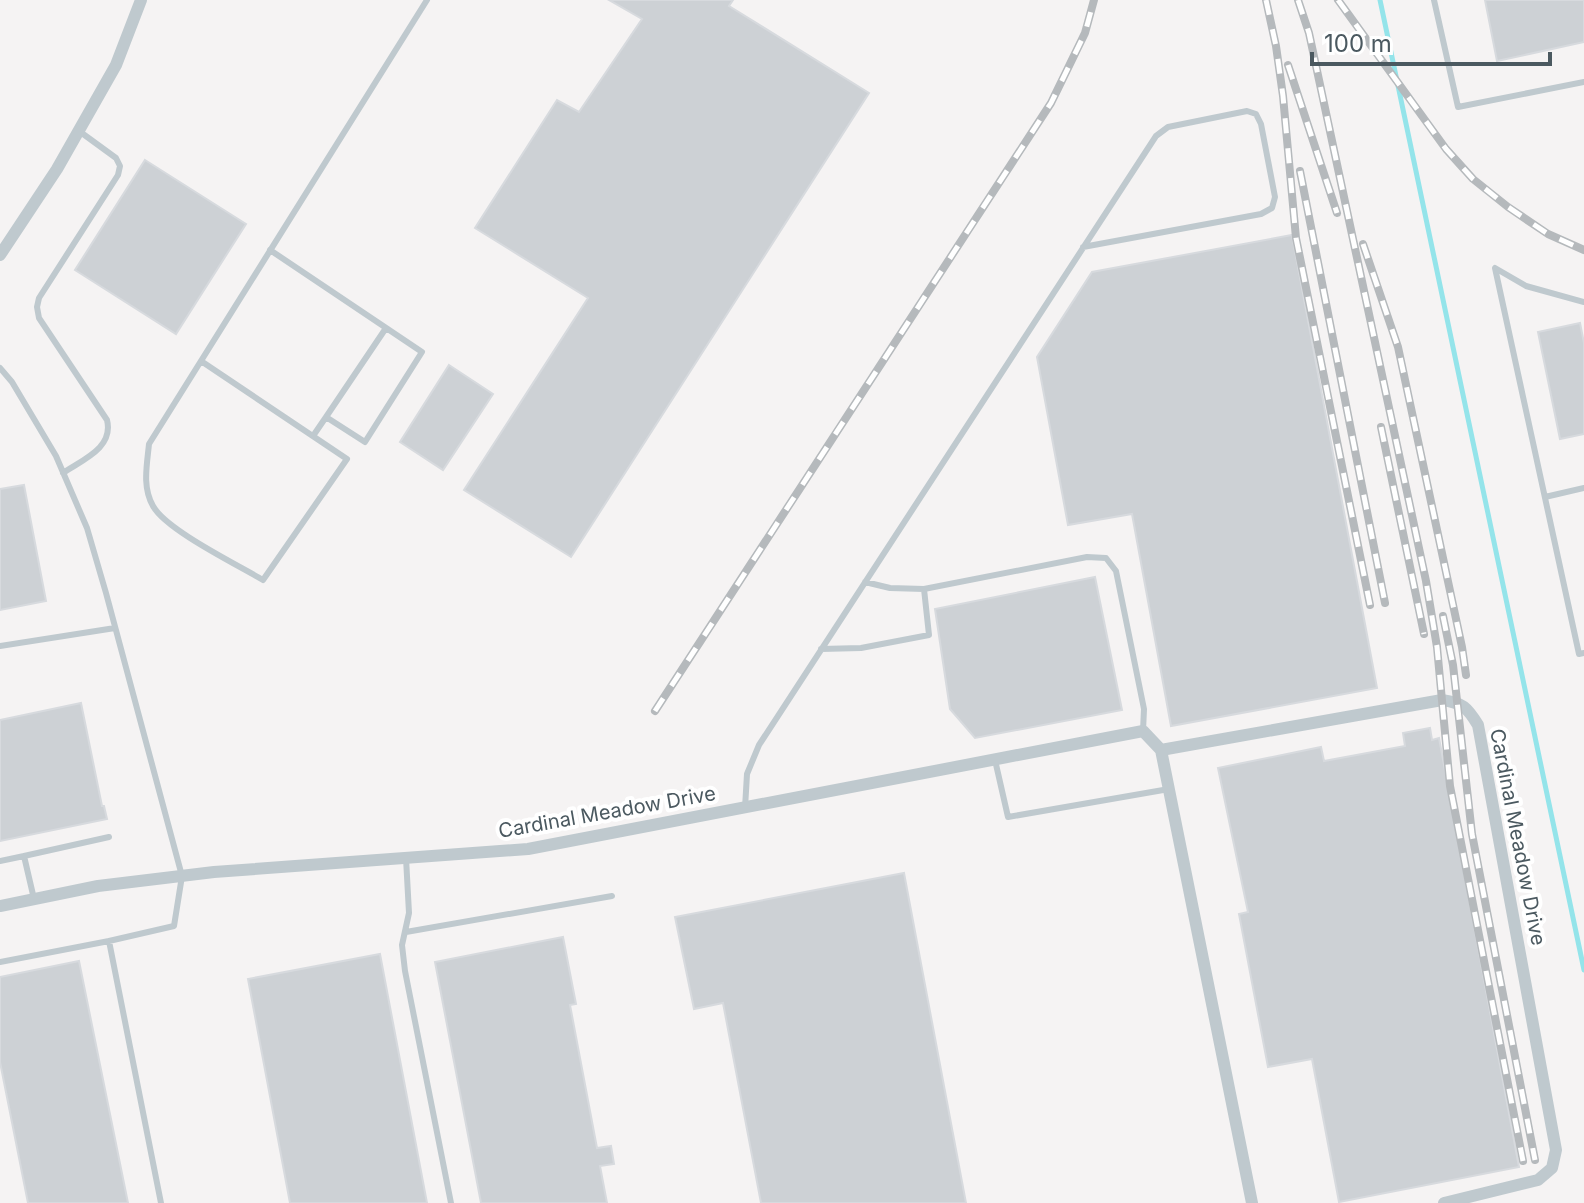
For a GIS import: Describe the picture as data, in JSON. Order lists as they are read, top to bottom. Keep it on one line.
{"streets":{"street":["Cardinal Meadow Drive"]},"scale_bar":"100 m"}
